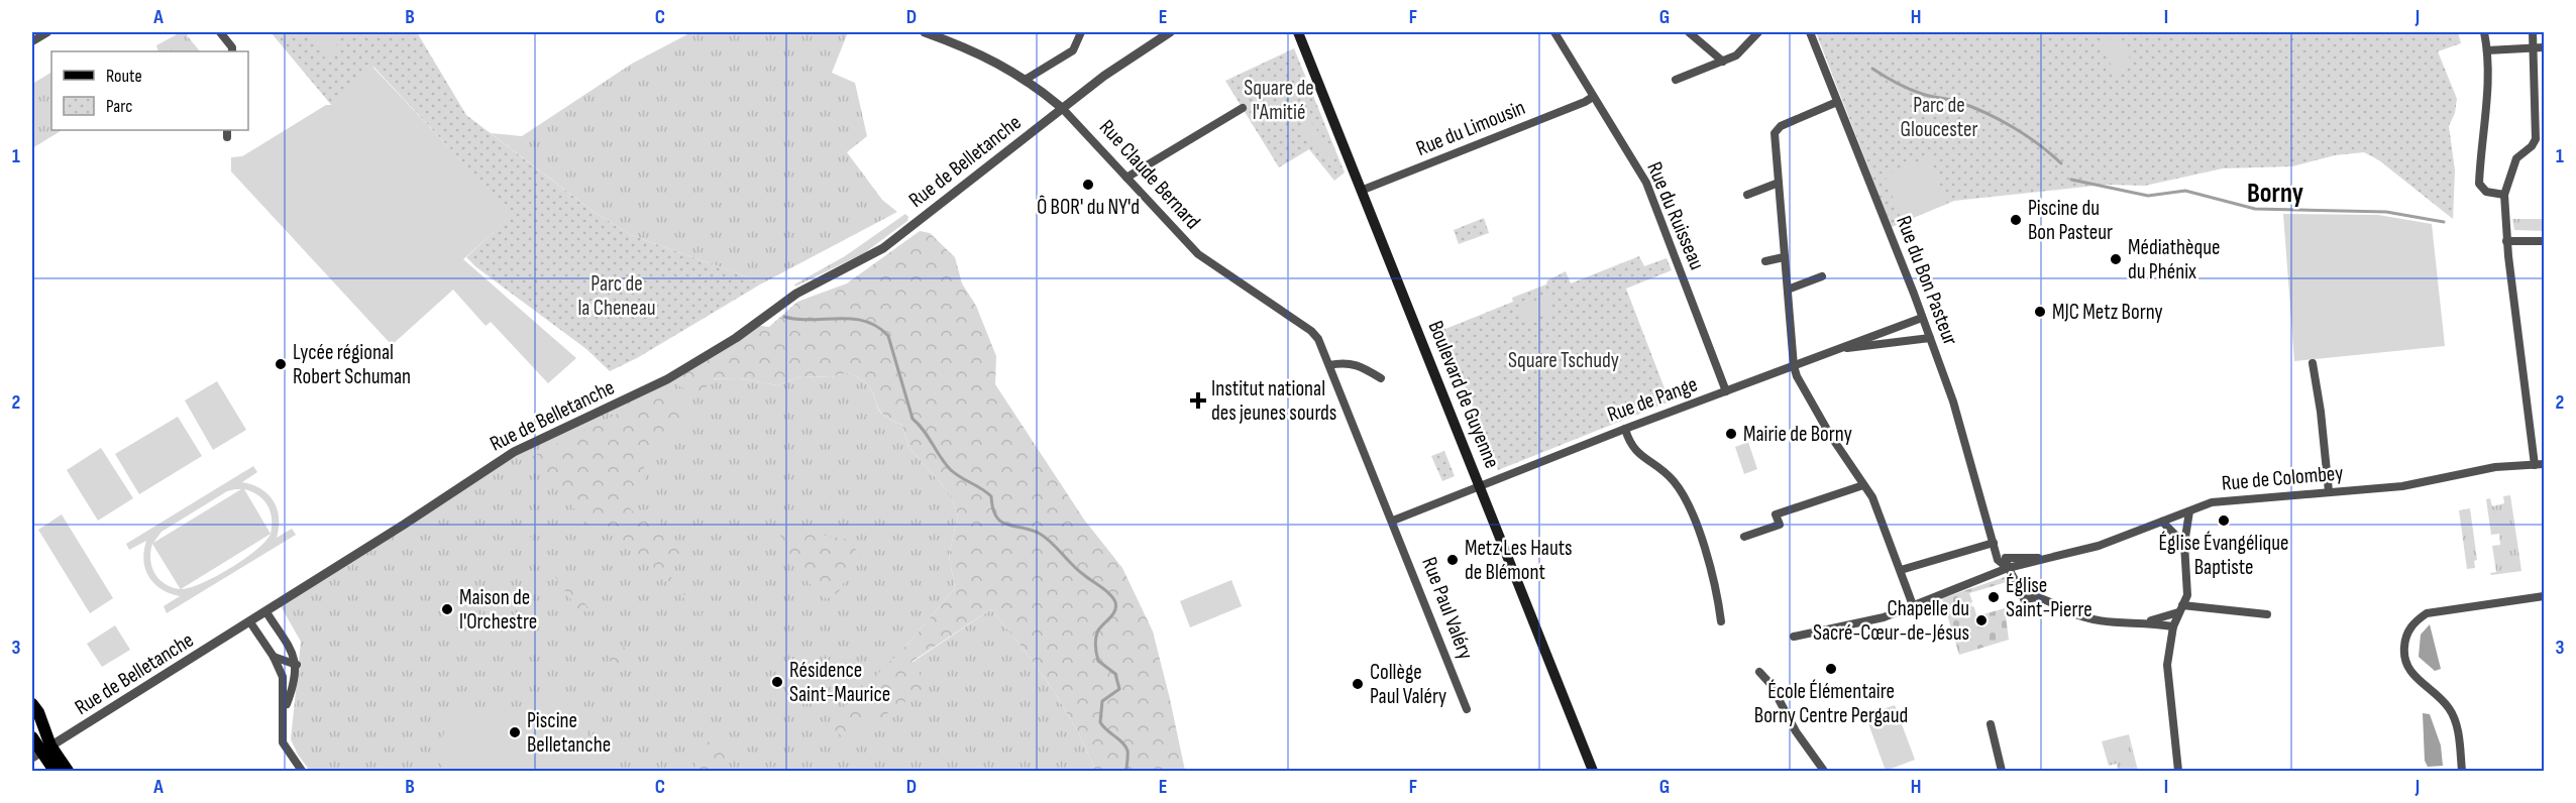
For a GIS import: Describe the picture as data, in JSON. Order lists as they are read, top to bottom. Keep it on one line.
{"streets":{"main road":["Boulevard de Guyenne"],"street":["Rue du Limousin","Rue de Belletanche","Rue Claude Bernard","Rue du Ruisseau","Rue du Bon Pasteur","Rue de Pange","Rue de Colombey","Rue Paul Valéry"]},"crossings":[["Rue du Limousin","Rue du Ruisseau"],["Rue du Limousin","Boulevard de Guyenne"],["Rue de Belletanche","Rue Claude Bernard"],["Rue Claude Bernard","Rue Paul Valéry"],["Rue du Ruisseau","Rue de Pange"],["Rue du Bon Pasteur","Rue de Pange"],["Rue du Bon Pasteur","Rue de Colombey"],["Boulevard de Guyenne","Rue de Pange"]],"districts":["Borny"],"parks":["Square de l'Amitié","Parc de Gloucester","Parc de la Cheneau","Square Tschudy"],"places":{"other":["Ô BOR' du NY'd","Piscine du Bon Pasteur","Médiathèque du Phénix","MJC Metz Borny","Lycée régional Robert Schuman","Mairie de Borny","Église Évangélique Baptiste","Metz Les Hauts de Blémont","Église Saint-Pierre","Maison de l'Orchestre","Chapelle du Sacré-Cœur-de-Jésus","École Élémentaire Borny Centre Pergaud","Résidence Saint-Maurice","Collège Paul Valéry","Piscine Belletanche"],"health":["Institut national des jeunes sourds"]},"legend":["Route","Parc"],"grid":{"columns":["A","B","C","D","E","F","G","H","I","J"],"rows":["1","2","3"]}}
